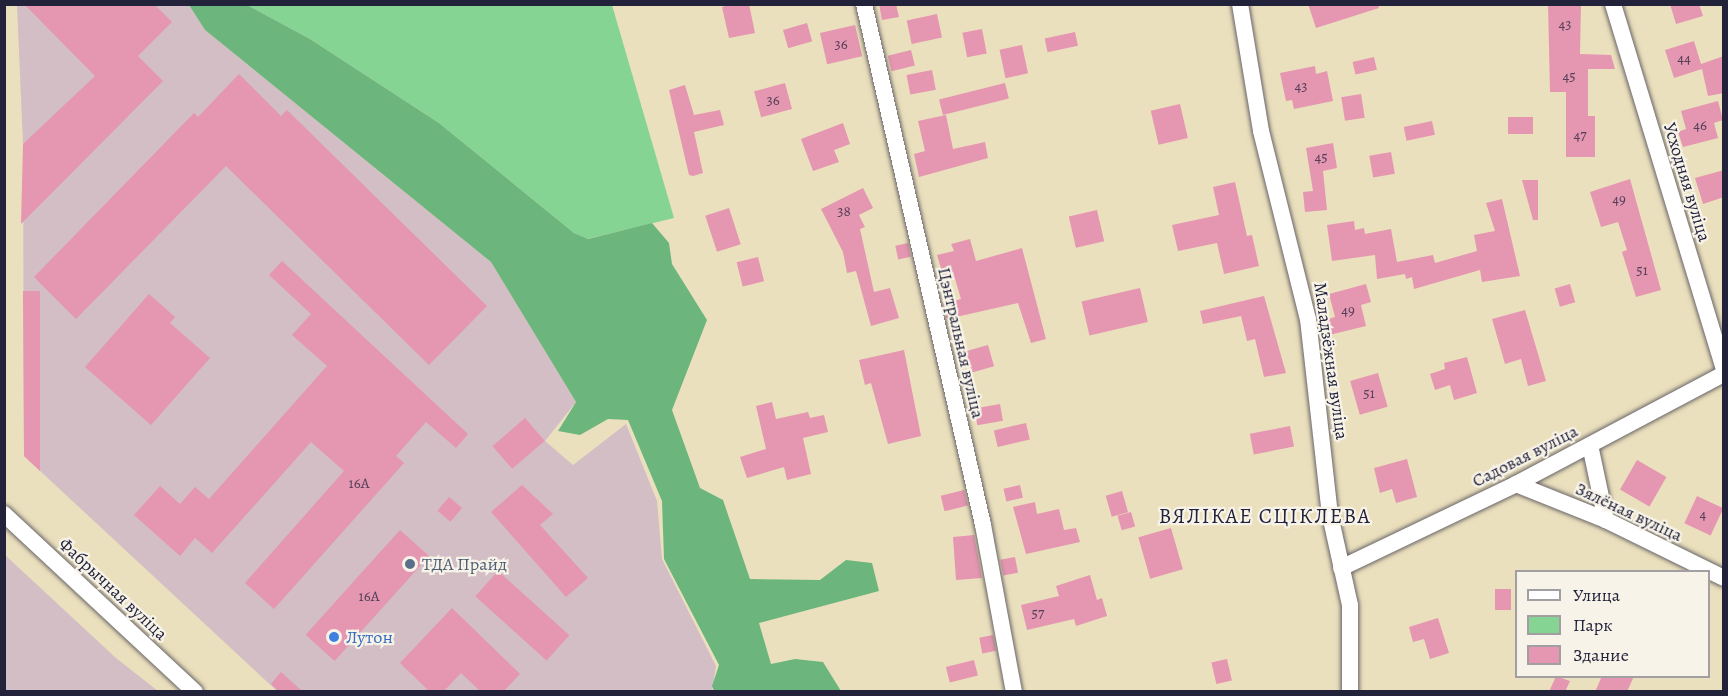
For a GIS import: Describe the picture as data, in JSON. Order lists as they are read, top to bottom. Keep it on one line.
{"streets":{"street":["Усходняя вуліца","Цэнтральная вуліца","Маладзёжная вуліца","Садовая вуліца","Зялёная вуліца","Фабрычная вуліца"]},"crossings":[["Усходняя вуліца","Садовая вуліца"],["Маладзёжная вуліца","Садовая вуліца"],["Садовая вуліца","Зялёная вуліца"]],"districts":["ВЯЛІКАЕ СЦІКЛЕВА"],"places":["ТДА Прайд","Лутон"],"house_numbers":["43","36","44","45","43","36","46","47","45","49","38","51","49","51","16А","4","16А","57"],"legend":["Улица","Парк","Здание"]}
